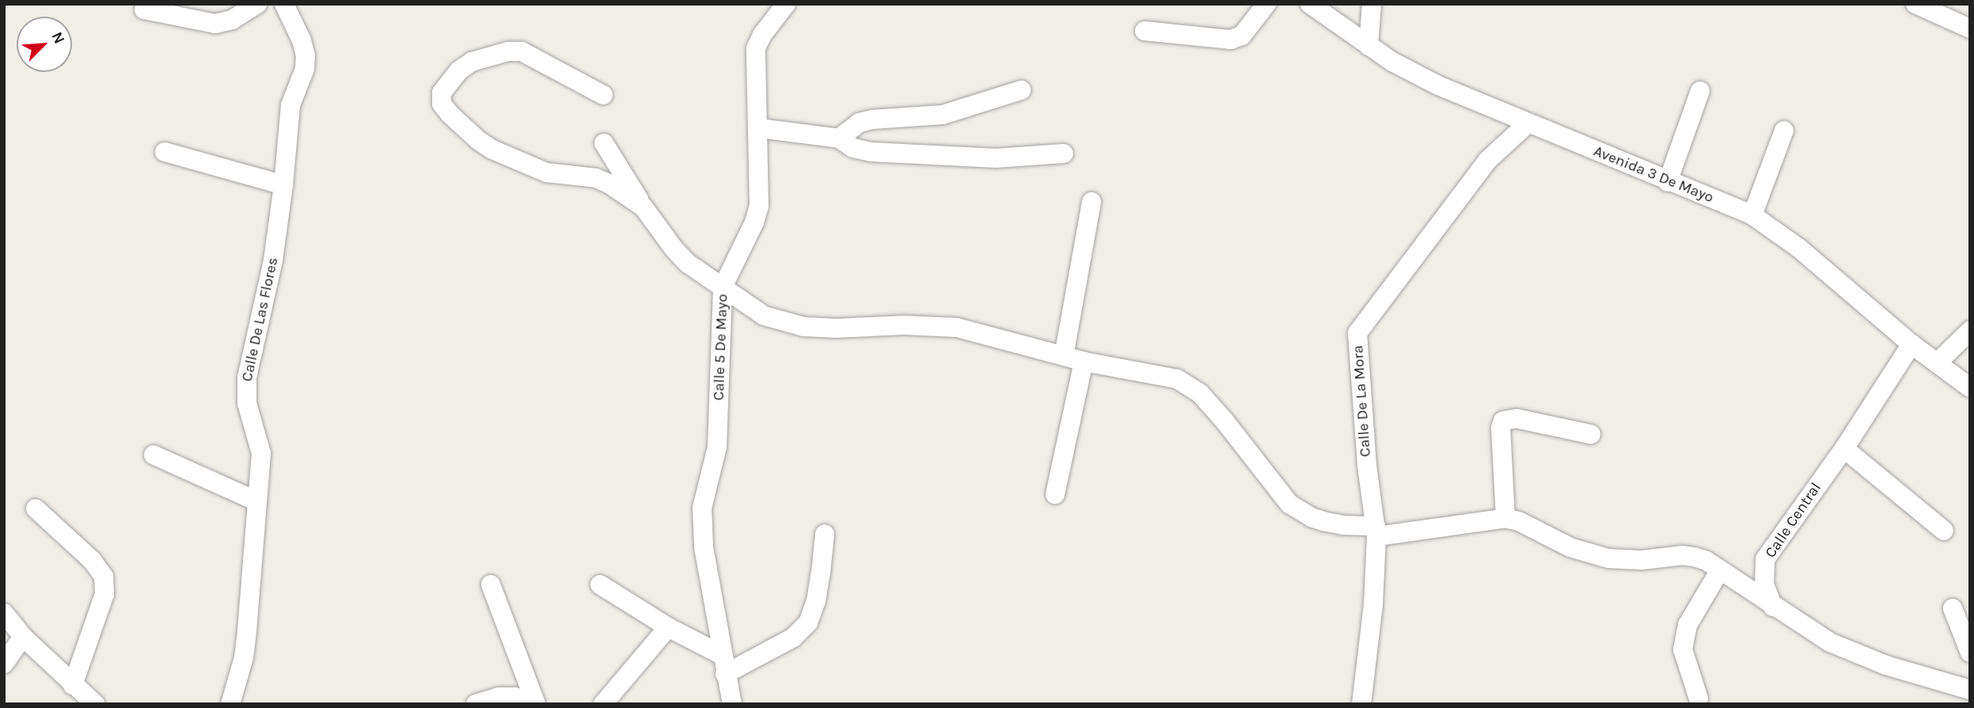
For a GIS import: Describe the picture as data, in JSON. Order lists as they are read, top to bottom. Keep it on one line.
{"streets":{"street":["Avenida 3 De Mayo","Calle De Las Flores","Calle 5 De Mayo","Calle De La Mora","Calle Central"]},"crossings":[["Avenida 3 De Mayo","Calle De La Mora"],["Avenida 3 De Mayo","Calle Central"]],"north":"top right"}
